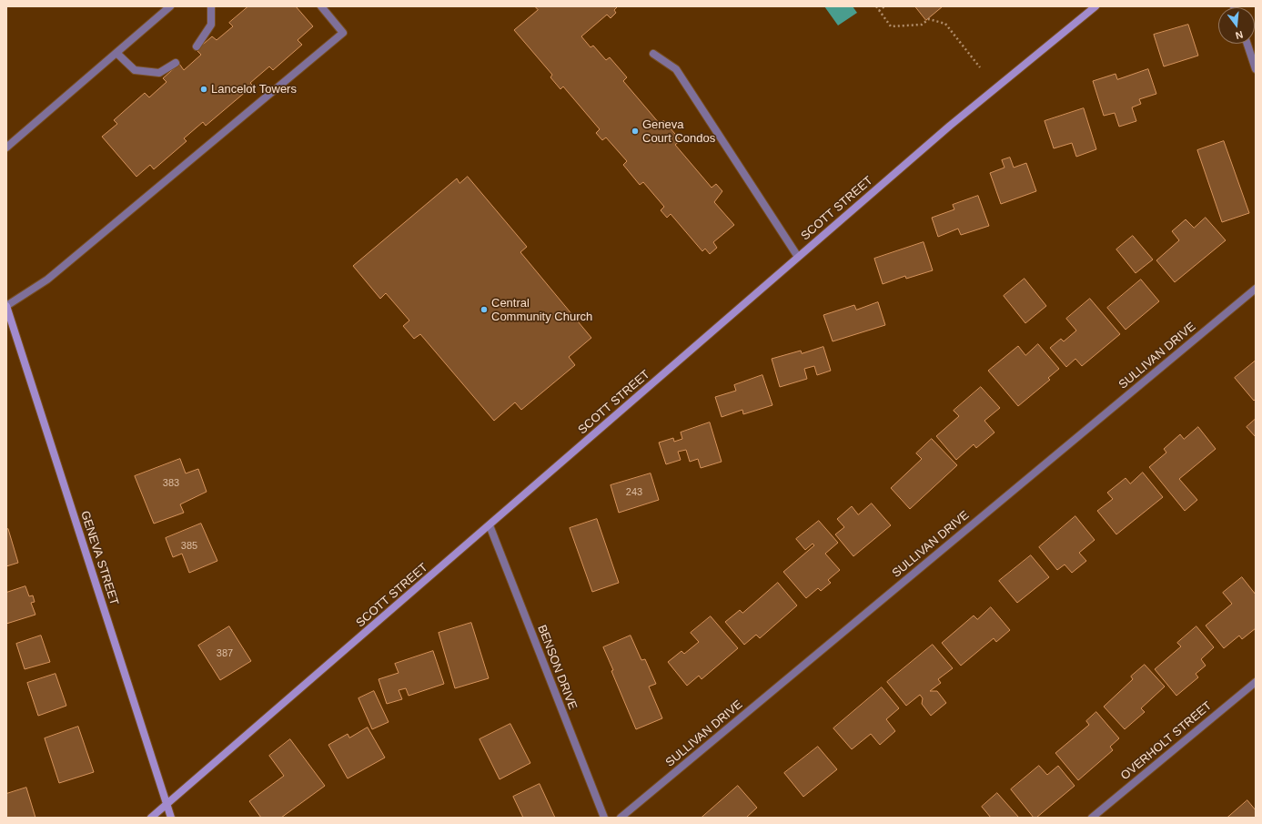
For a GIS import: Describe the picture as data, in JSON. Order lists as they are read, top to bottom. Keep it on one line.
{"streets":{"main road":["SCOTT STREET","GENEVA STREET"],"street":["SULLIVAN DRIVE","BENSON DRIVE","OVERHOLT STREET"]},"crossings":[["SCOTT STREET","GENEVA STREET"],["SCOTT STREET","BENSON DRIVE"]],"places":["Lancelot Towers","Geneva Court Condos","Central Community Church"],"house_numbers":["383","243","385","387"],"north":"bottom"}
